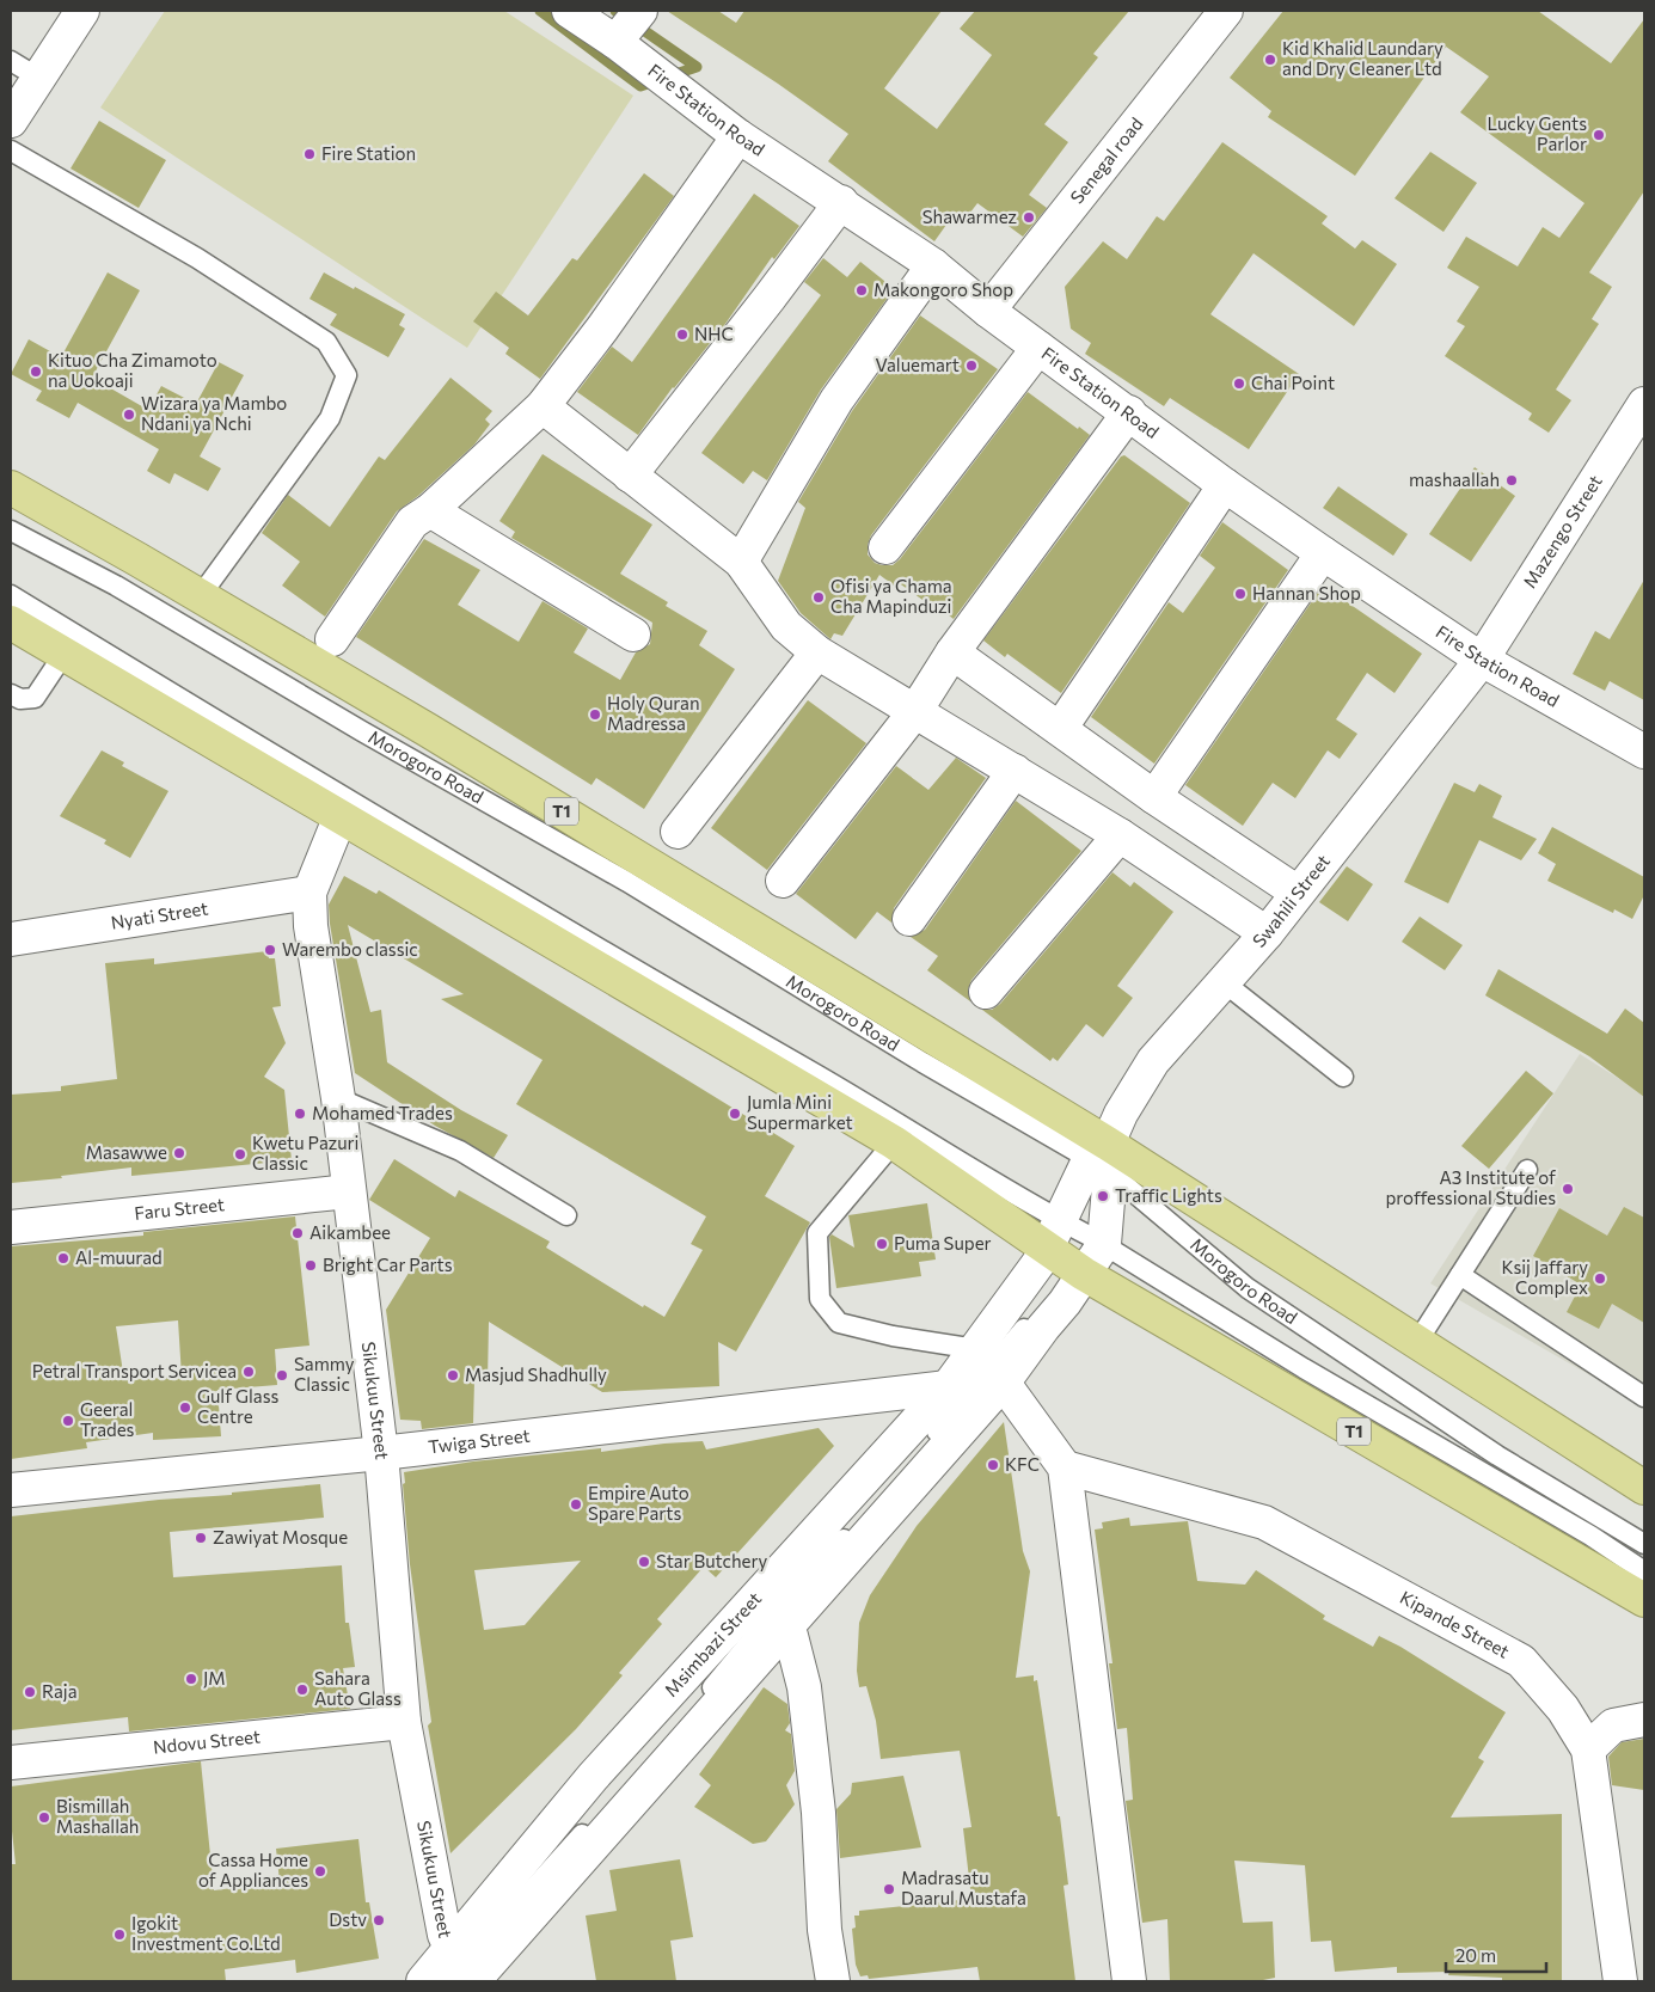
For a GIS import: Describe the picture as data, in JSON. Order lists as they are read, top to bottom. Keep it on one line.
{"streets":{"highway":["Morogoro Road","T1"],"street":["Fire Station Road","Senegal road","Mazengo Street","Swahili Street","Nyati Street","Faru Street","Sikukuu Street","Twiga Street","Kipande Street","Msimbazi Street","Ndovu Street"]},"crossings":[["Fire Station Road","Senegal road"],["Fire Station Road","Mazengo Street"],["Fire Station Road","Swahili Street"],["Mazengo Street","Swahili Street"],["Morogoro Road","Swahili Street"],["T1","Swahili Street"],["T1","Sikukuu Street"],["T1","Msimbazi Street"],["Swahili Street","Msimbazi Street"],["Nyati Street","Sikukuu Street"],["Faru Street","Sikukuu Street"],["Sikukuu Street","Twiga Street"],["Sikukuu Street","Msimbazi Street"],["Sikukuu Street","Ndovu Street"],["Twiga Street","Msimbazi Street"]],"places":["Kid Khalid Laundary and Dry Cleaner Ltd","Lucky Gents Parlor","Fire Station","Shawarmez","Makongoro Shop","NHC","Valuemart","Kituo Cha Zimamoto na Uokoaji","Chai Point","Wizara ya Mambo Ndani ya Nchi","mashaallah","Hannan Shop","Ofisi ya Chama Cha Mapinduzi","Holy Quran Madressa","Warembo classic","Mohamed Trades","Jumla Mini Supermarket","Masawwe","Kwetu Pazuri Classic","A3 Institute of proffessional Studies","Traffic Lights","Aikambee","Puma Super","Al-muurad","Bright Car Parts","Ksij Jaffary Complex","Petral Transport Servicea","Sammy Classic","Masjud Shadhully","Gulf Glass Centre","Geeral Trades","KFC","Empire Auto Spare Parts","Zawiyat Mosque","Star Butchery","JM","Sahara Auto Glass","Raja","Bismillah Mashallah","Cassa Home of Appliances","Madrasatu Daarul Mustafa","Dstv","Igokit Investment Co.Ltd"],"scale_bar":"20 m"}
